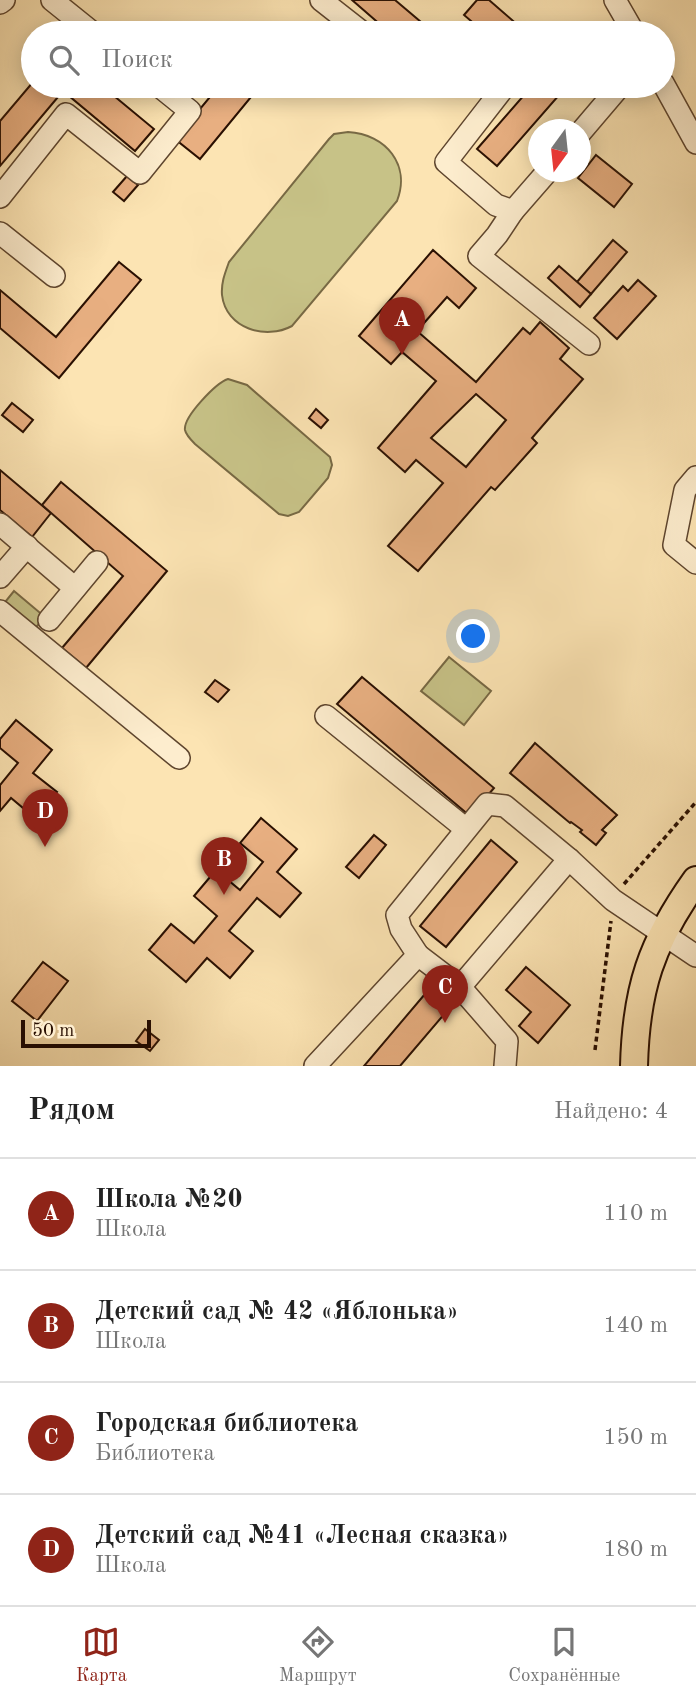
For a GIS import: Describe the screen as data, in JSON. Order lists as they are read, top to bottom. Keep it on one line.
{"scale_bar":"50 m","north":"bottom","page":{"search":"Поиск","pins":["A","D","B","C"],"scale":"50 m","heading":["Рядом","Найдено: 4"],"list":[{"mark":"A","name":"Школа №20","note":"Школа","value":"110 m"},{"mark":"B","name":"Детский сад № 42 «Яблонька»","note":"Школа","value":"140 m"},{"mark":"C","name":"Городская библиотека","note":"Библиотека","value":"150 m"},{"mark":"D","name":"Детский сад №41 «Лесная сказка»","note":"Школа","value":"180 m"}],"nav":["Карта","Маршрут","Сохранённые"]}}
